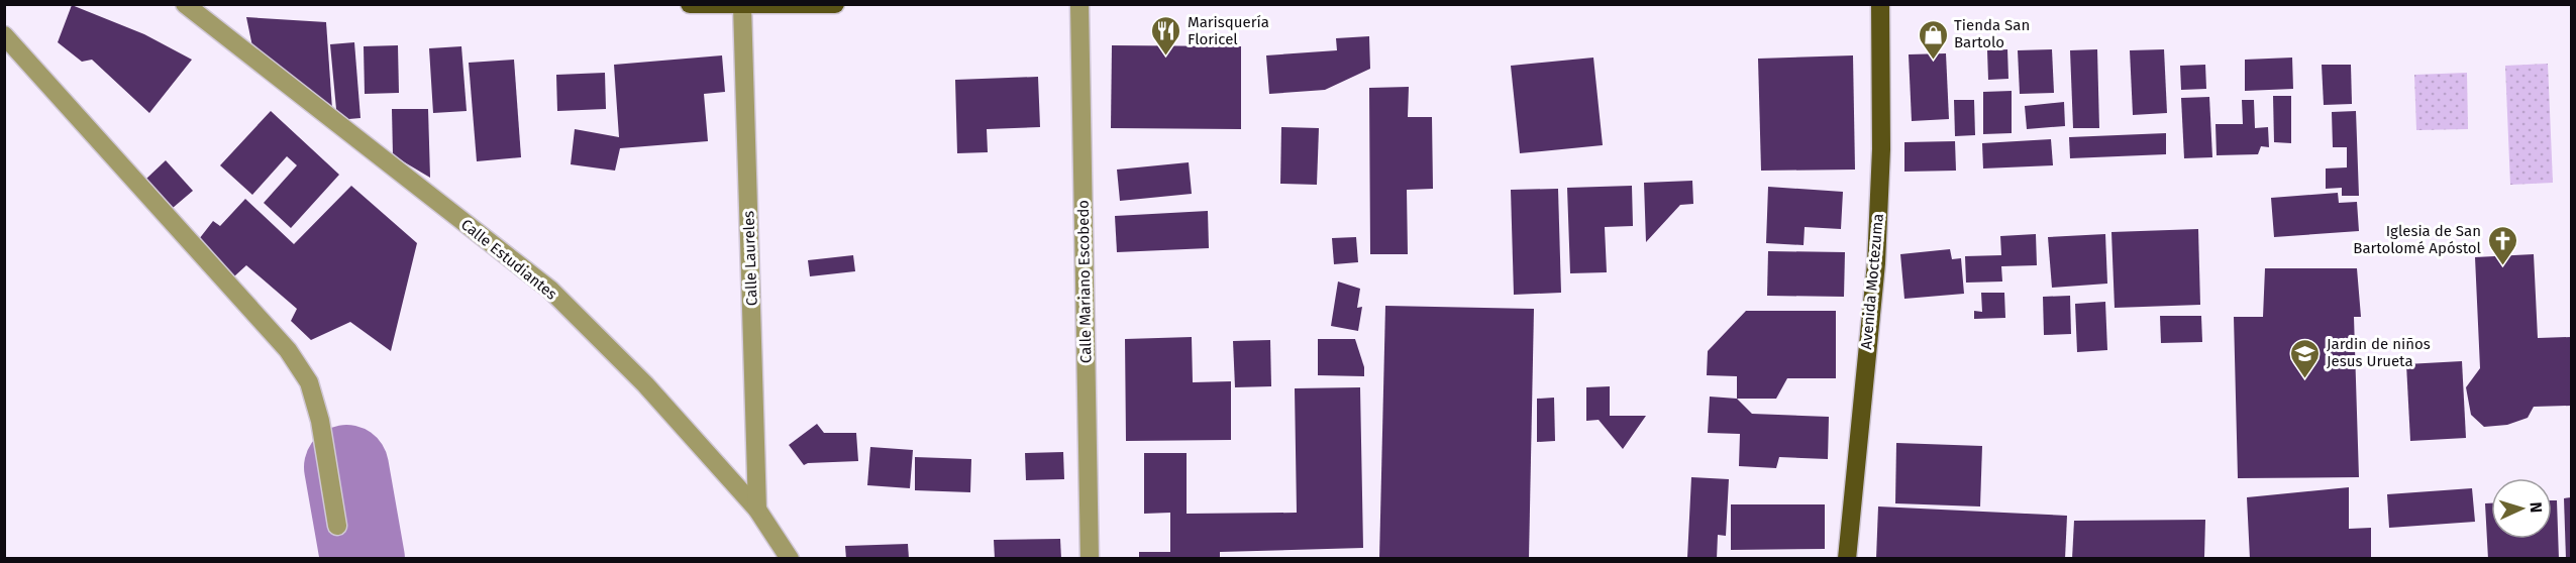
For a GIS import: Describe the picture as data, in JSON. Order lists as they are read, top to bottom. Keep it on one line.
{"streets":{"main road":["Avenida Moctezuma"],"street":["Calle Laureles","Calle Estudiantes","Calle Mariano Escobedo"]},"crossings":[["Calle Laureles","Calle Estudiantes"]],"places":{"restaurant":["Marisquería Floricel"],"shop":["Tienda San Bartolo"],"church":["Iglesia de San Bartolomé Apóstol"],"school or university":["Jardin de niños Jesus Urueta"]},"north":"right"}
